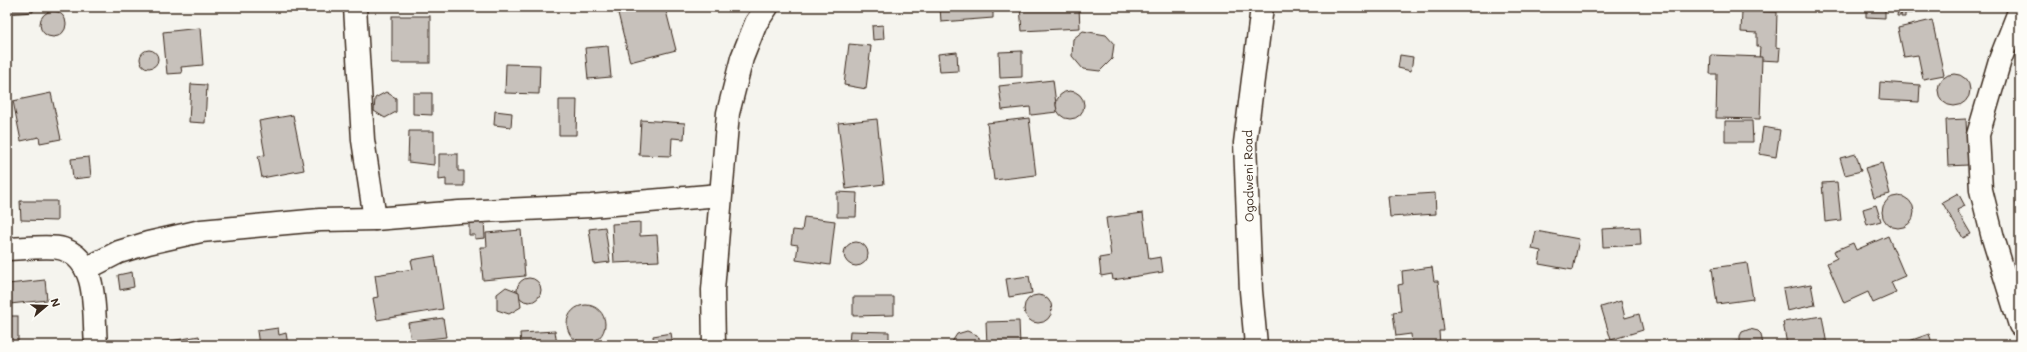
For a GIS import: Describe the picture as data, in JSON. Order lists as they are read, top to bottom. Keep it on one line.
{"streets":{"street":["Ogodweni Road"]},"north":"right"}
